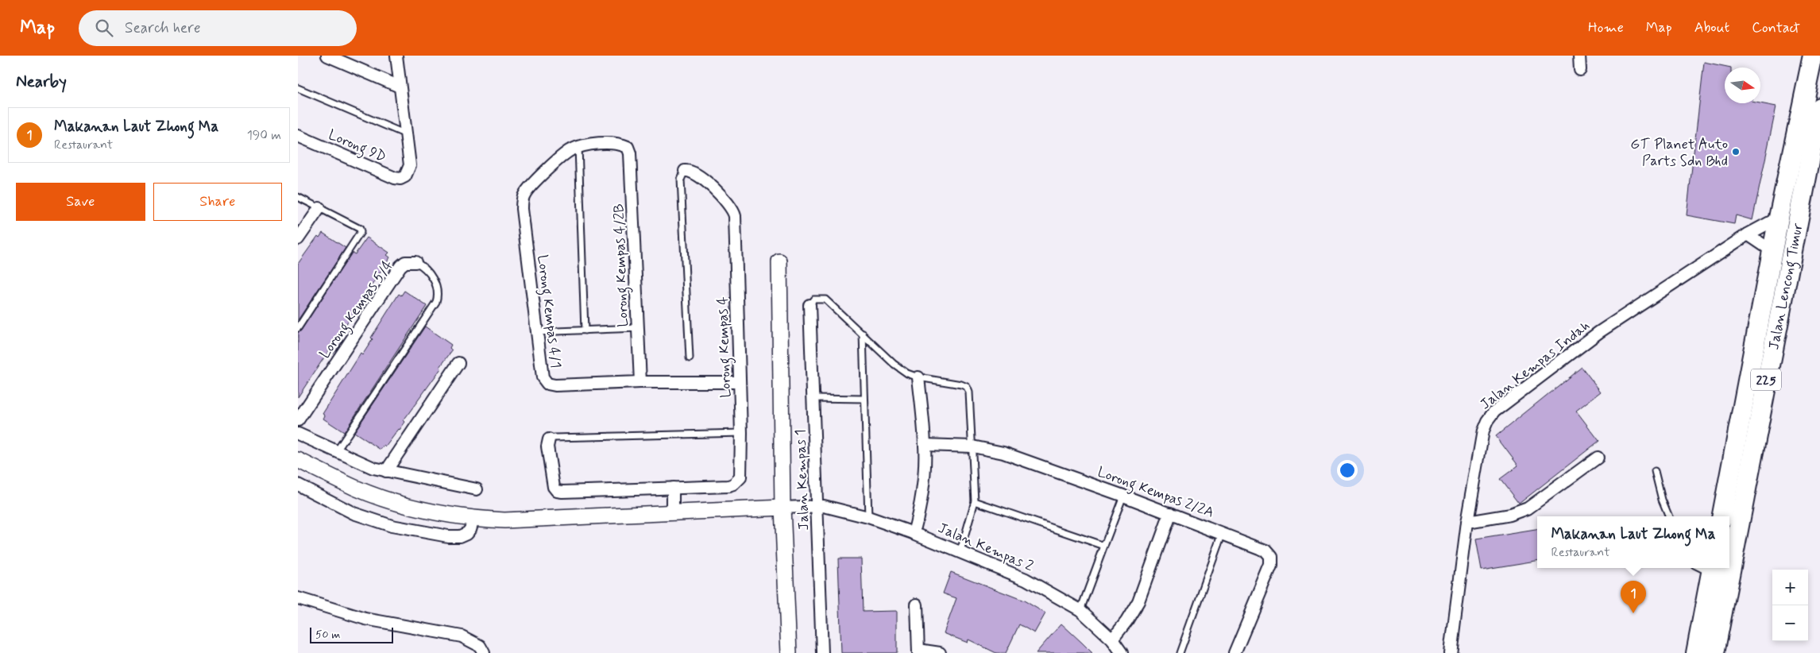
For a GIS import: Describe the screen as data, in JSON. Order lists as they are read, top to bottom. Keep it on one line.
{"streets":{"highway":["Jalan Lencong Timur","225"],"street":["Lorong 9D","Lorong Kempas 4/2B","Lorong Kempas 5/4","Lorong Kempas 4/1","Lorong Kempas 4","Jalan Kempas Indah","Jalan Kempas 1","Lorong Kempas 2/2A","Jalan Kempas 2"]},"crossings":[["Lorong Kempas 4/2B","Lorong Kempas 4/1"],["Jalan Lencong Timur","Jalan Kempas Indah"],["Lorong Kempas 4/1","Lorong Kempas 4"],["Jalan Kempas 1","Jalan Kempas 2"]],"places":["GT Planet Auto Parts Sdn Bhd"],"scale_bar":"50 m","north":"right","page":{"header":"Map","search":"Search here","nav":["Home","Map","About","Contact"],"heading":"Nearby","list":[{"mark":"1","name":"Makanan Laut Zhong Ma","note":"Restaurant","value":"190 m"}],"buttons":["Save","Share"],"popup":["Makanan Laut Zhong Ma","Restaurant"],"map_buttons":["+","−"],"pins":"1","scale":"50 m"}}
